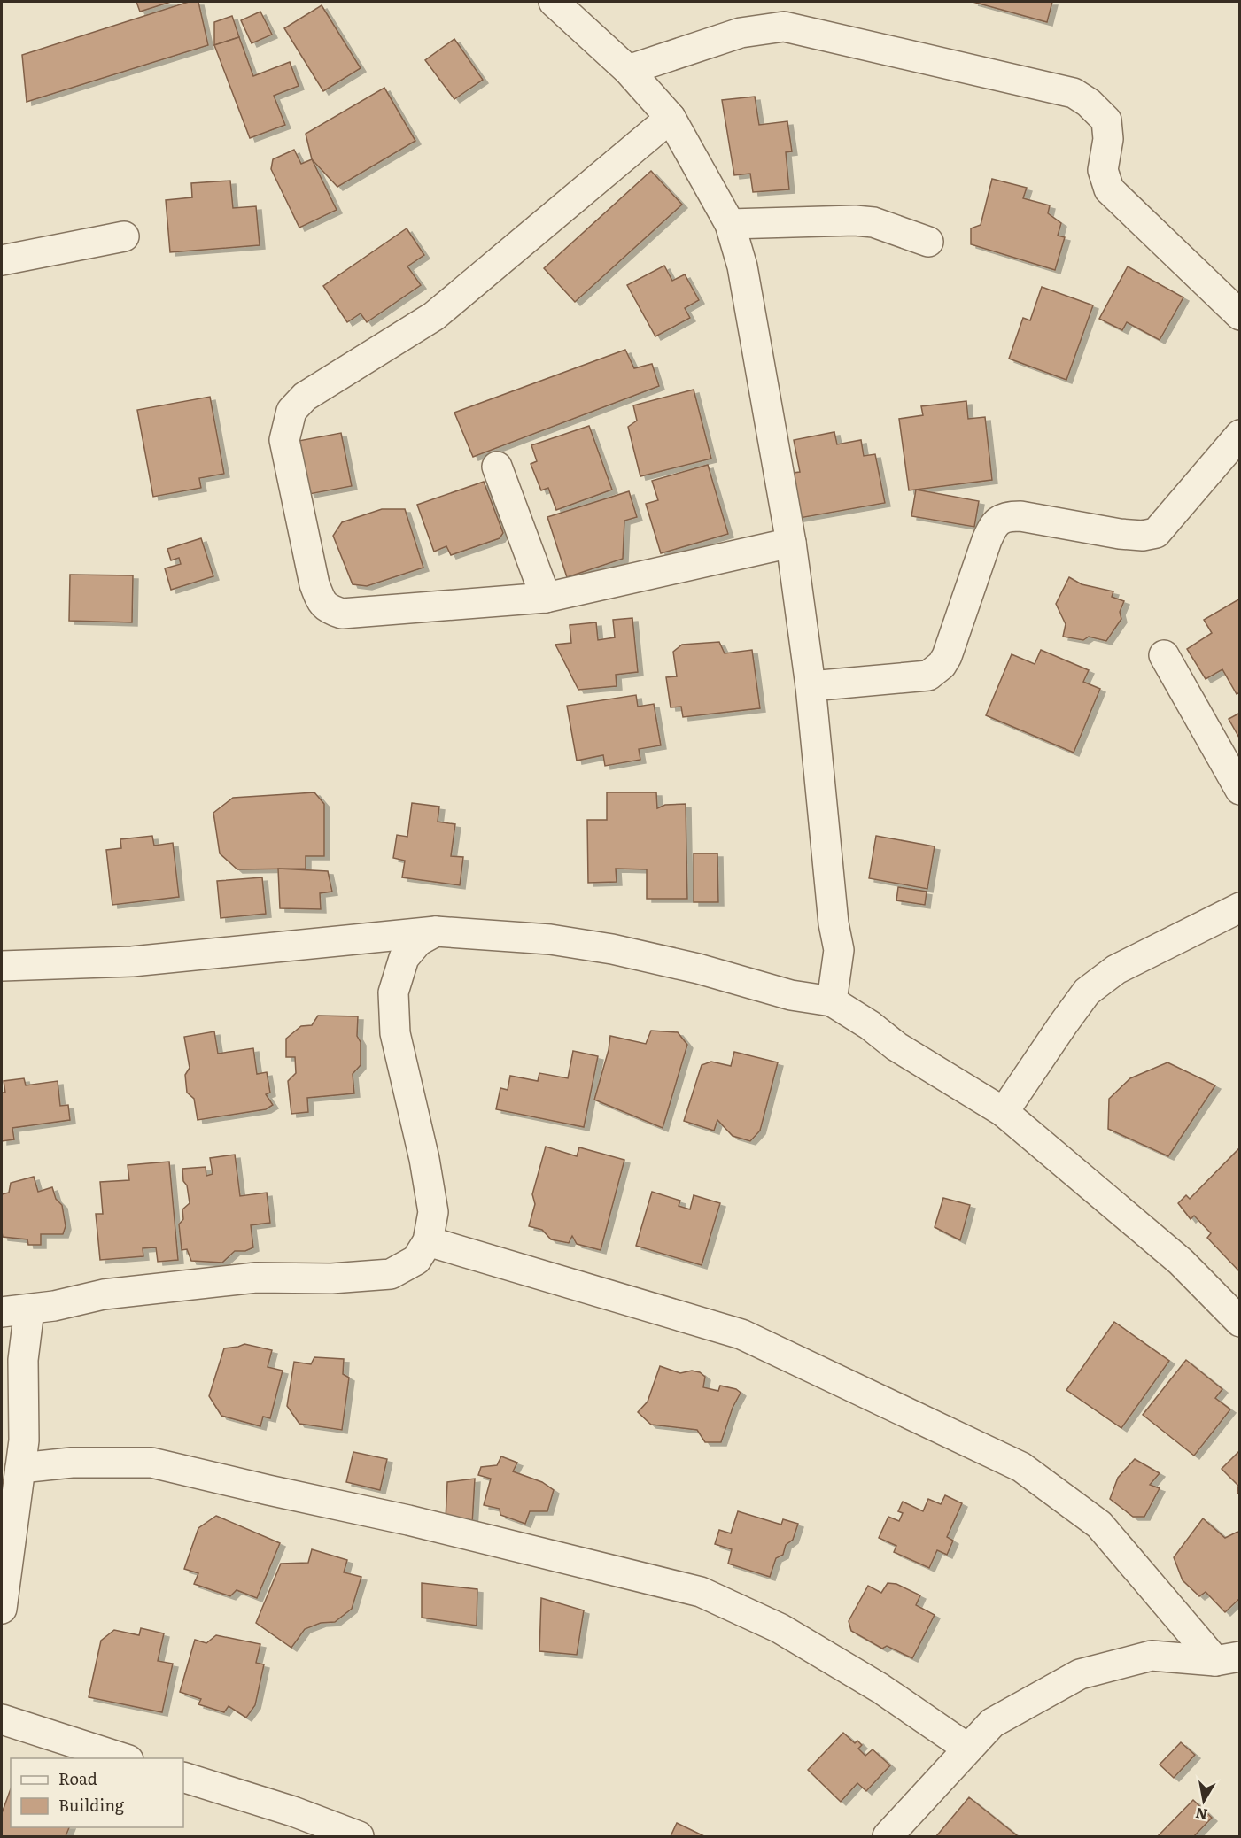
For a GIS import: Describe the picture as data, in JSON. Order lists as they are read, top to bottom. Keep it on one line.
{"legend":["Road","Building"],"north":"bottom"}
